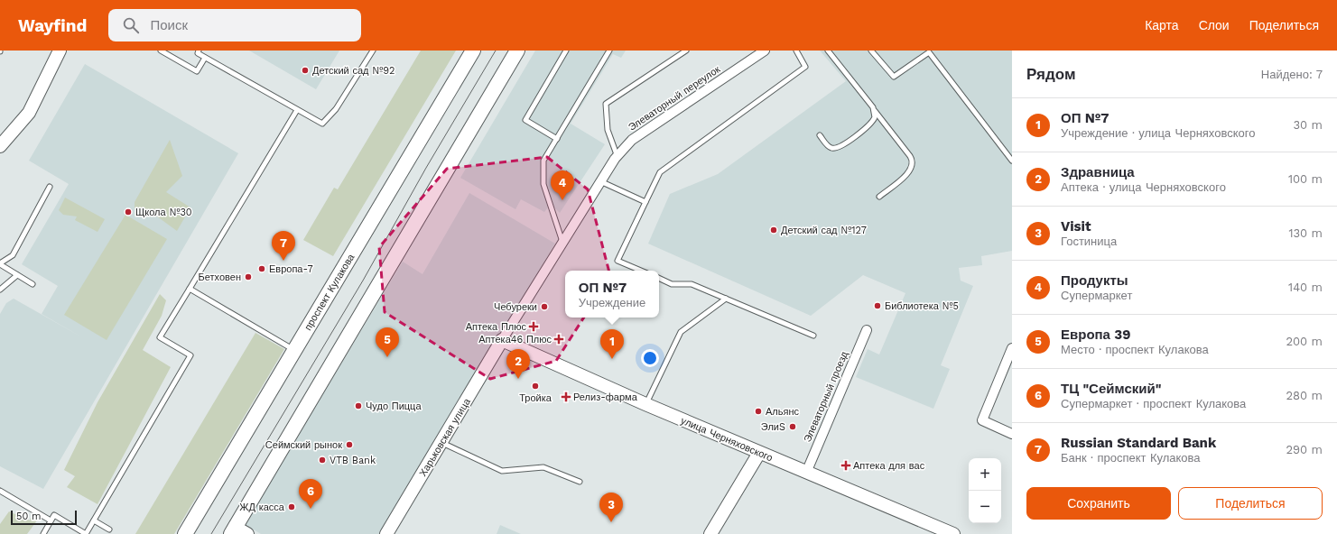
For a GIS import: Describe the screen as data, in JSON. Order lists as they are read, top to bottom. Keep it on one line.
{"streets":{"main road":["проспект Кулакова","Харьковская улица","улица Черняховского"],"street":["Элеваторный переулок","Элеваторный проезд"]},"crossings":[["Элеваторный переулок","Харьковская улица"],["Элеваторный переулок","улица Черняховского"],["Элеваторный проезд","улица Черняховского"],["Харьковская улица","улица Черняховского"]],"places":{"other":["Детский сад №92","Щкола №30","Детский сад №127","Европа-7","Бетховен","Библиотека №5","Чебуреки","Тройка","Чудо Пицца","Альянс","ЭлиS","Сеймский рынок","VTB Bank","ЖД касса"],"health":["Аптека Плюс","Аптека46 Плюс","Релиз-фарма","Аптека для вас"]},"scale_bar":"50 m","page":{"header":"Wayfind","search":"Поиск","nav":["Карта","Слои","Поделиться"],"heading":["Рядом","Найдено: 7"],"list":[{"mark":"1","name":"ОП №7","note":"Учреждение · улица Черняховского","value":"30 m"},{"mark":"2","name":"Здравница","note":"Аптека · улица Черняховского","value":"100 m"},{"mark":"3","name":"Visit","note":"Гостиница","value":"130 m"},{"mark":"4","name":"Продукты","note":"Супермаркет","value":"140 m"},{"mark":"5","name":"Европа 39","note":"Место · проспект Кулакова","value":"200 m"},{"mark":"6","name":"ТЦ \"Сеймский\"","note":"Супермаркет · проспект Кулакова","value":"280 m"},{"mark":"7","name":"Russian Standard Bank","note":"Банк · проспект Кулакова","value":"290 m"}],"pins":["4","7","5","1","2","6","3"],"popup":["ОП №7","Учреждение"],"map_buttons":["+","−"],"buttons":["Сохранить","Поделиться"],"scale":"50 m"}}
